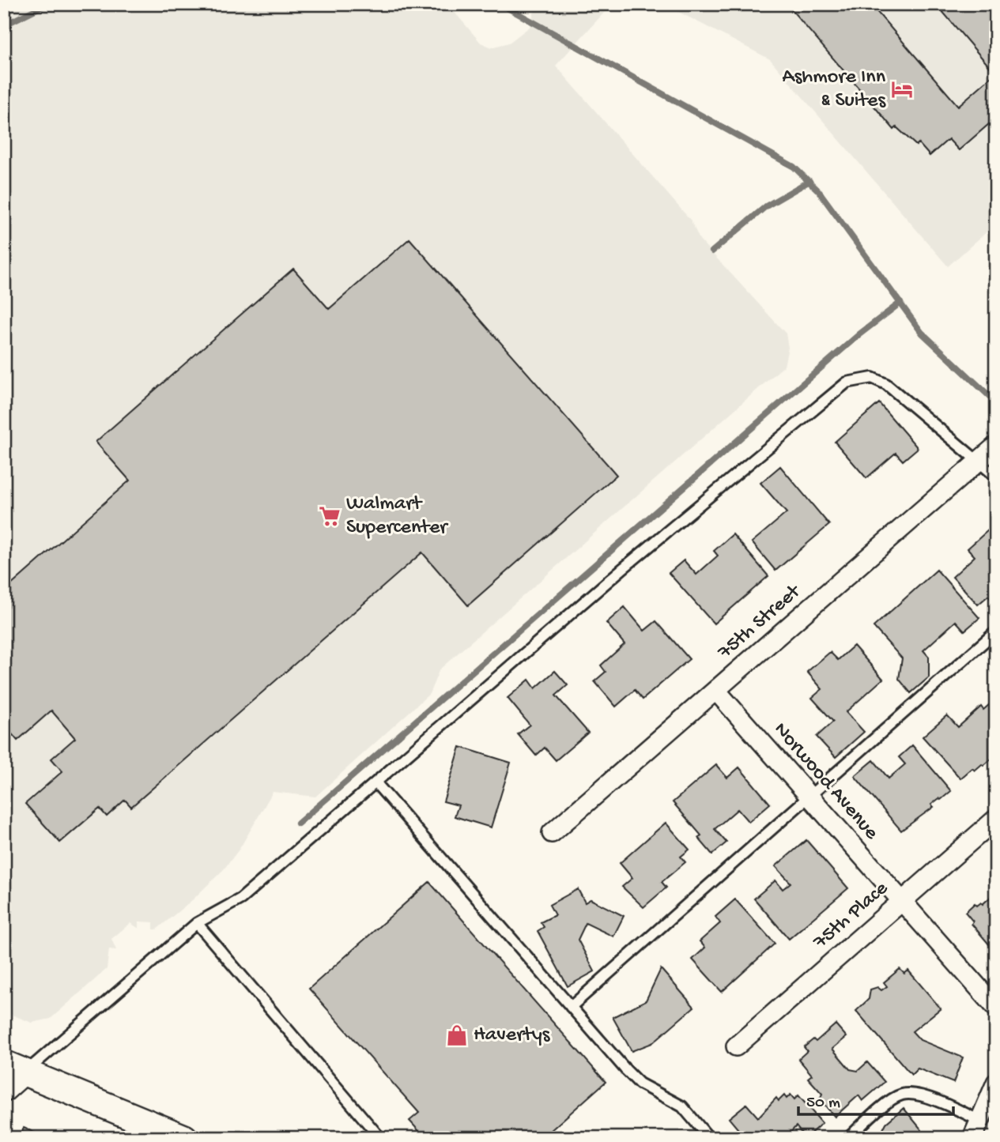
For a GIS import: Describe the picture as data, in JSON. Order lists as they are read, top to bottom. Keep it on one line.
{"streets":{"street":["75th Street","Norwood Avenue","75th Place"]},"crossings":[["75th Street","Norwood Avenue"],["Norwood Avenue","75th Place"]],"places":{"hotel":["Ashmore Inn & Suites"],"supermarket":["Walmart Supercenter"],"shop":["Havertys"]},"scale_bar":"50 m"}
